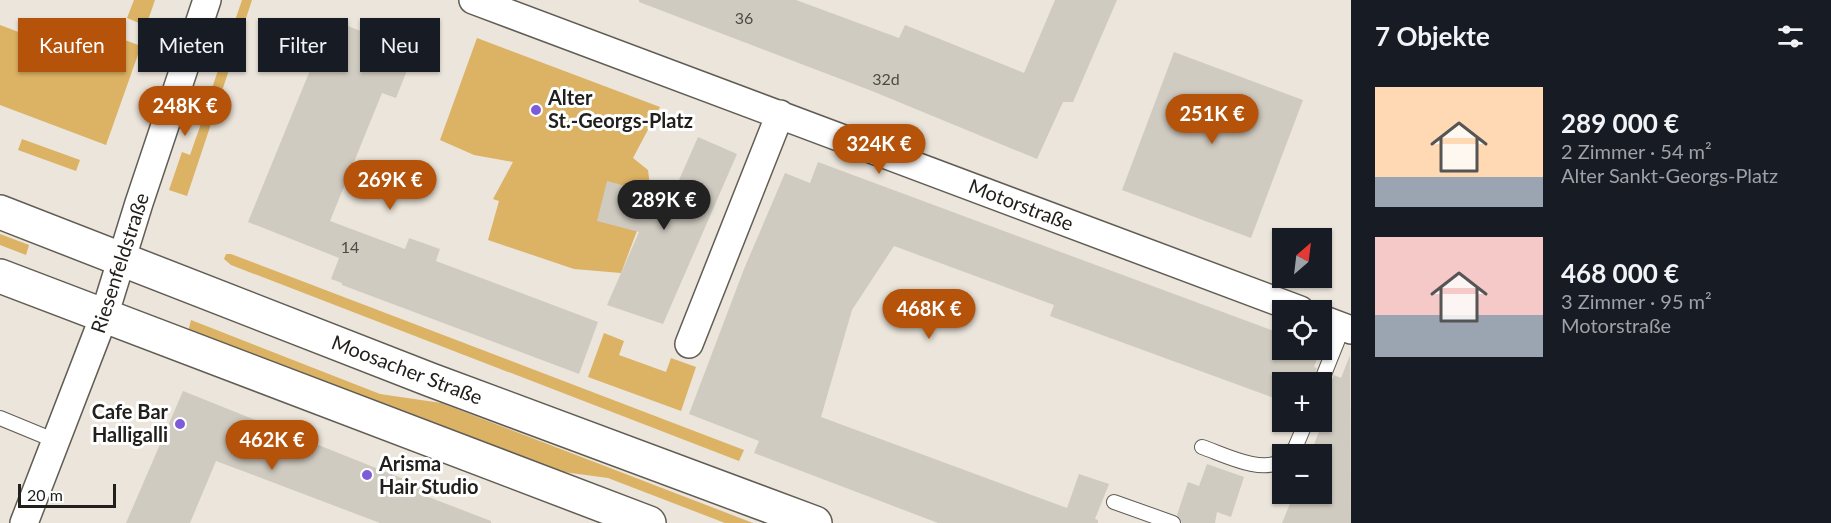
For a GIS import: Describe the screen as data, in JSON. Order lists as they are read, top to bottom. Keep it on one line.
{"streets":{"main road":["Moosacher Straße"],"street":["Motorstraße","Riesenfeldstraße"]},"crossings":[["Riesenfeldstraße","Moosacher Straße"]],"places":["Alter St.-Georgs-Platz","Cafe Bar Halligalli","Arisma Hair Studio"],"house_numbers":["36","32d","14"],"scale_bar":"20 m","north":"top right","page":{"heading":"7 Objekte","chip":["Kaufen","Mieten","Filter","Neu"],"list":[{"name":"289 000 €","note":"2 Zimmer · 54 m² · Alter Sankt-Georgs-Platz"},{"name":"468 000 €","note":"3 Zimmer · 95 m² · Motorstraße"}],"price":["248K €","251K €","324K €","269K €","289K €","468K €","462K €"],"map_buttons":["+","−"],"scale":"20 m"}}
